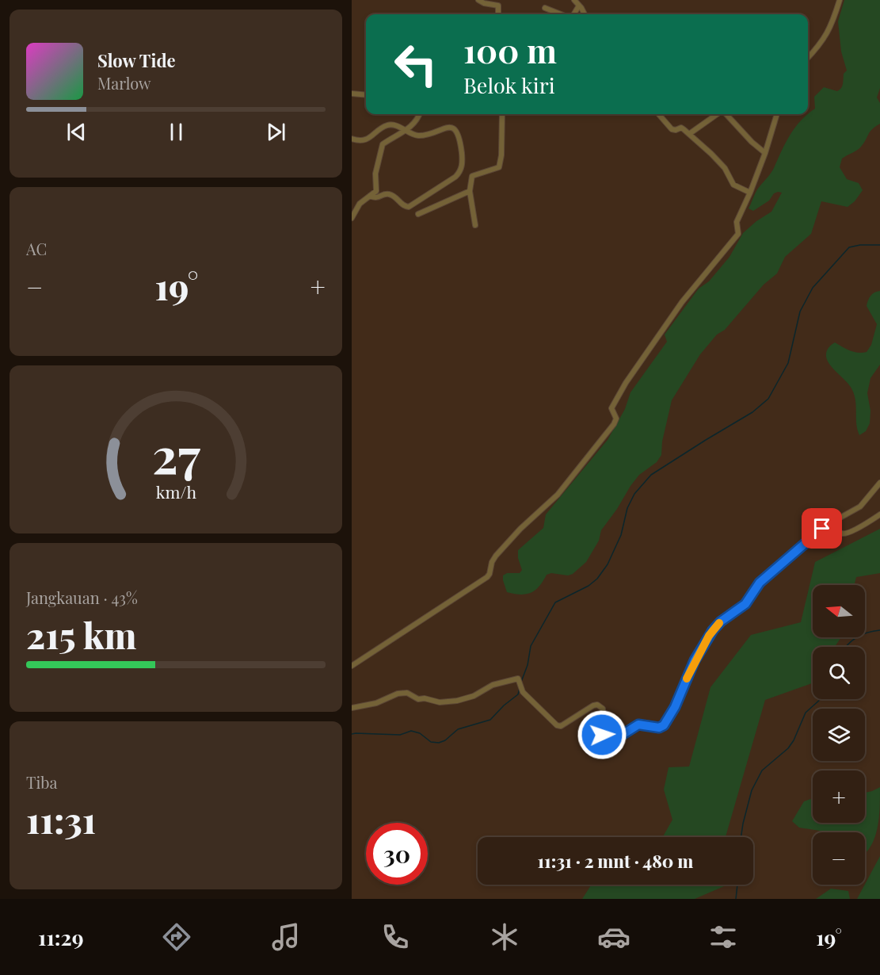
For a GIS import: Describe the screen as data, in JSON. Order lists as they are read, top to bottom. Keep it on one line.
{"north":"left","page":{"turn":["100 m","Belok kiri"],"song":["Slow Tide","Marlow"],"tile":["AC",["Jangkauan · 43%","215 km"],["Tiba","11:31"]],"heat":["−","19°","+"],"map_buttons":["+","−"],"limit":"30","trip":"11:31 · 2 mnt · 480 m","tabs":["11:29","19°"],"gauge":["27","km/h"]}}
